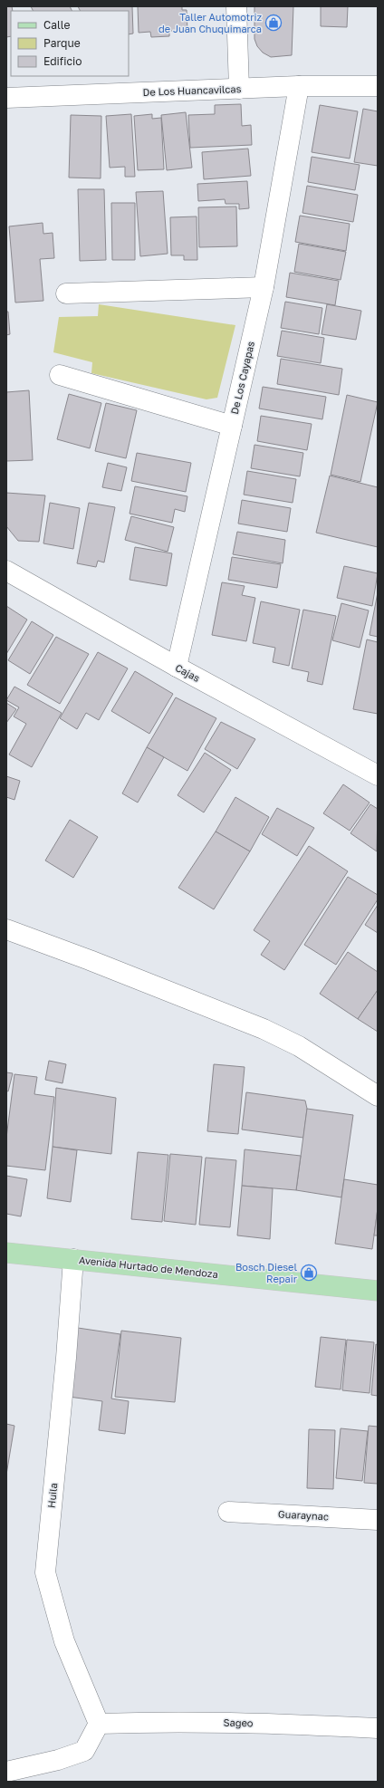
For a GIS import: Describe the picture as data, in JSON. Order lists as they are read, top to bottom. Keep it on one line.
{"streets":{"main road":["Avenida Hurtado de Mendoza"],"street":["De Los Huancavilcas","De Los Cayapas","Cajas","Huila","Guaraynac","Sageo"]},"crossings":[["De Los Huancavilcas","De Los Cayapas"],["De Los Cayapas","Cajas"],["Avenida Hurtado de Mendoza","Huila"],["Huila","Sageo"]],"places":{"shop":["Taller Automotriz de Juan Chuquimarca","Bosch Diesel Repair"]},"legend":["Calle","Parque","Edificio"]}
